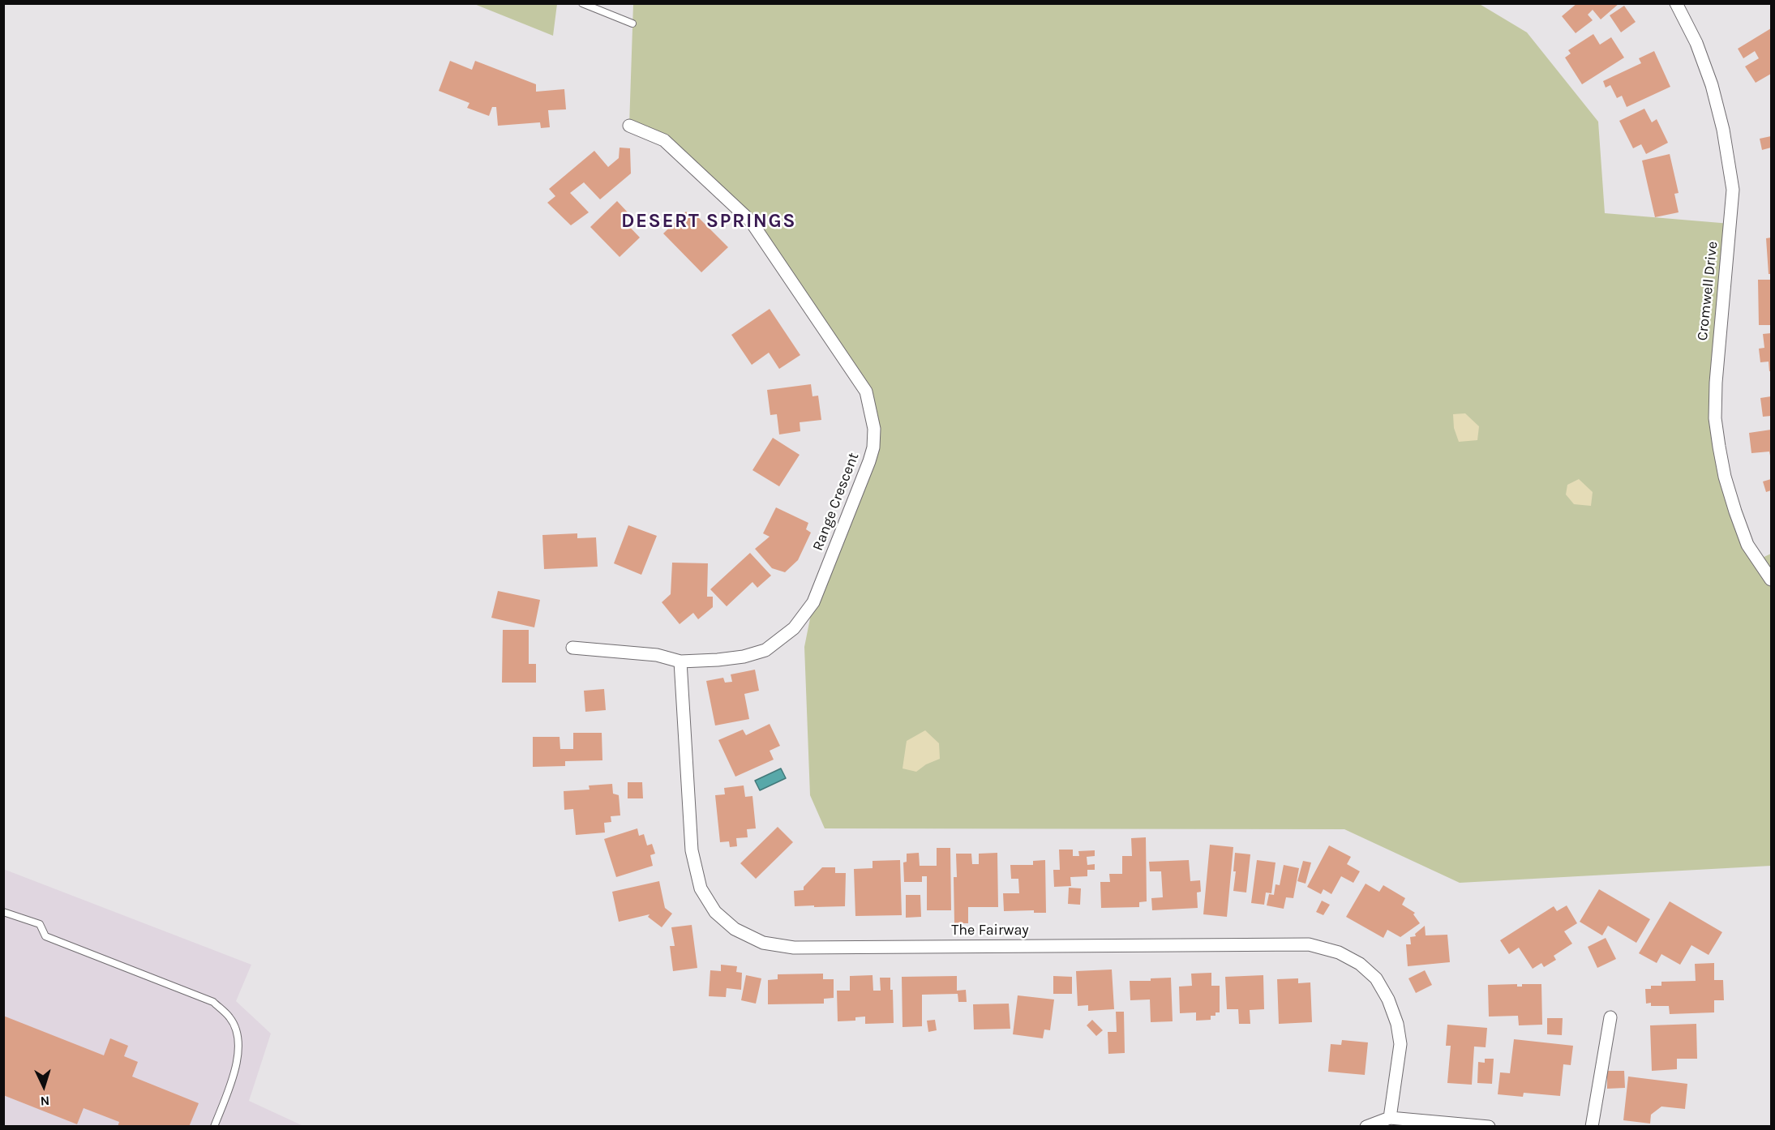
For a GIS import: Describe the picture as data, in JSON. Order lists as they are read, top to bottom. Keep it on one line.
{"streets":{"street":["Cromwell Drive","Range Crescent","The Fairway"]},"crossings":[["Range Crescent","The Fairway"]],"districts":["DESERT SPRINGS"],"north":"bottom"}
